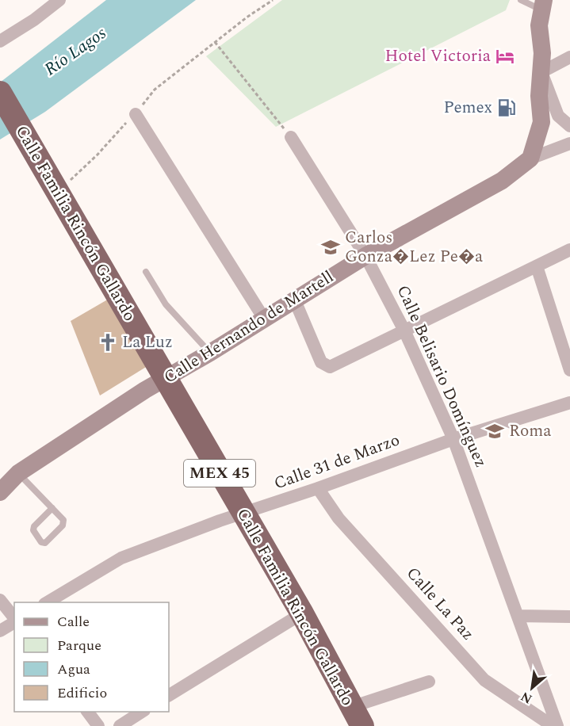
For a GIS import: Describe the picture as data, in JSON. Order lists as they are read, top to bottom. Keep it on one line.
{"streets":{"highway":["Calle Familia Rincón Gallardo","MEX 45"],"street":["Calle Hernando de Martell","Calle Belisario Domínguez","Calle 31 de Marzo","Calle La Paz"]},"crossings":[["Calle Familia Rincón Gallardo","Calle Hernando de Martell"],["Calle Familia Rincón Gallardo","Calle 31 de Marzo"],["Calle Hernando de Martell","Calle Belisario Domínguez"],["Calle Belisario Domínguez","Calle 31 de Marzo"],["Calle 31 de Marzo","Calle La Paz"]],"water":["Río Lagos"],"places":{"hotel":["Hotel Victoria"],"fuel station":["Pemex"],"school or university":["Carlos Gonza�Lez Pe�a","Roma"],"church":["La Luz"]},"legend":["Calle","Parque","Agua","Edificio"],"north":"bottom left"}
